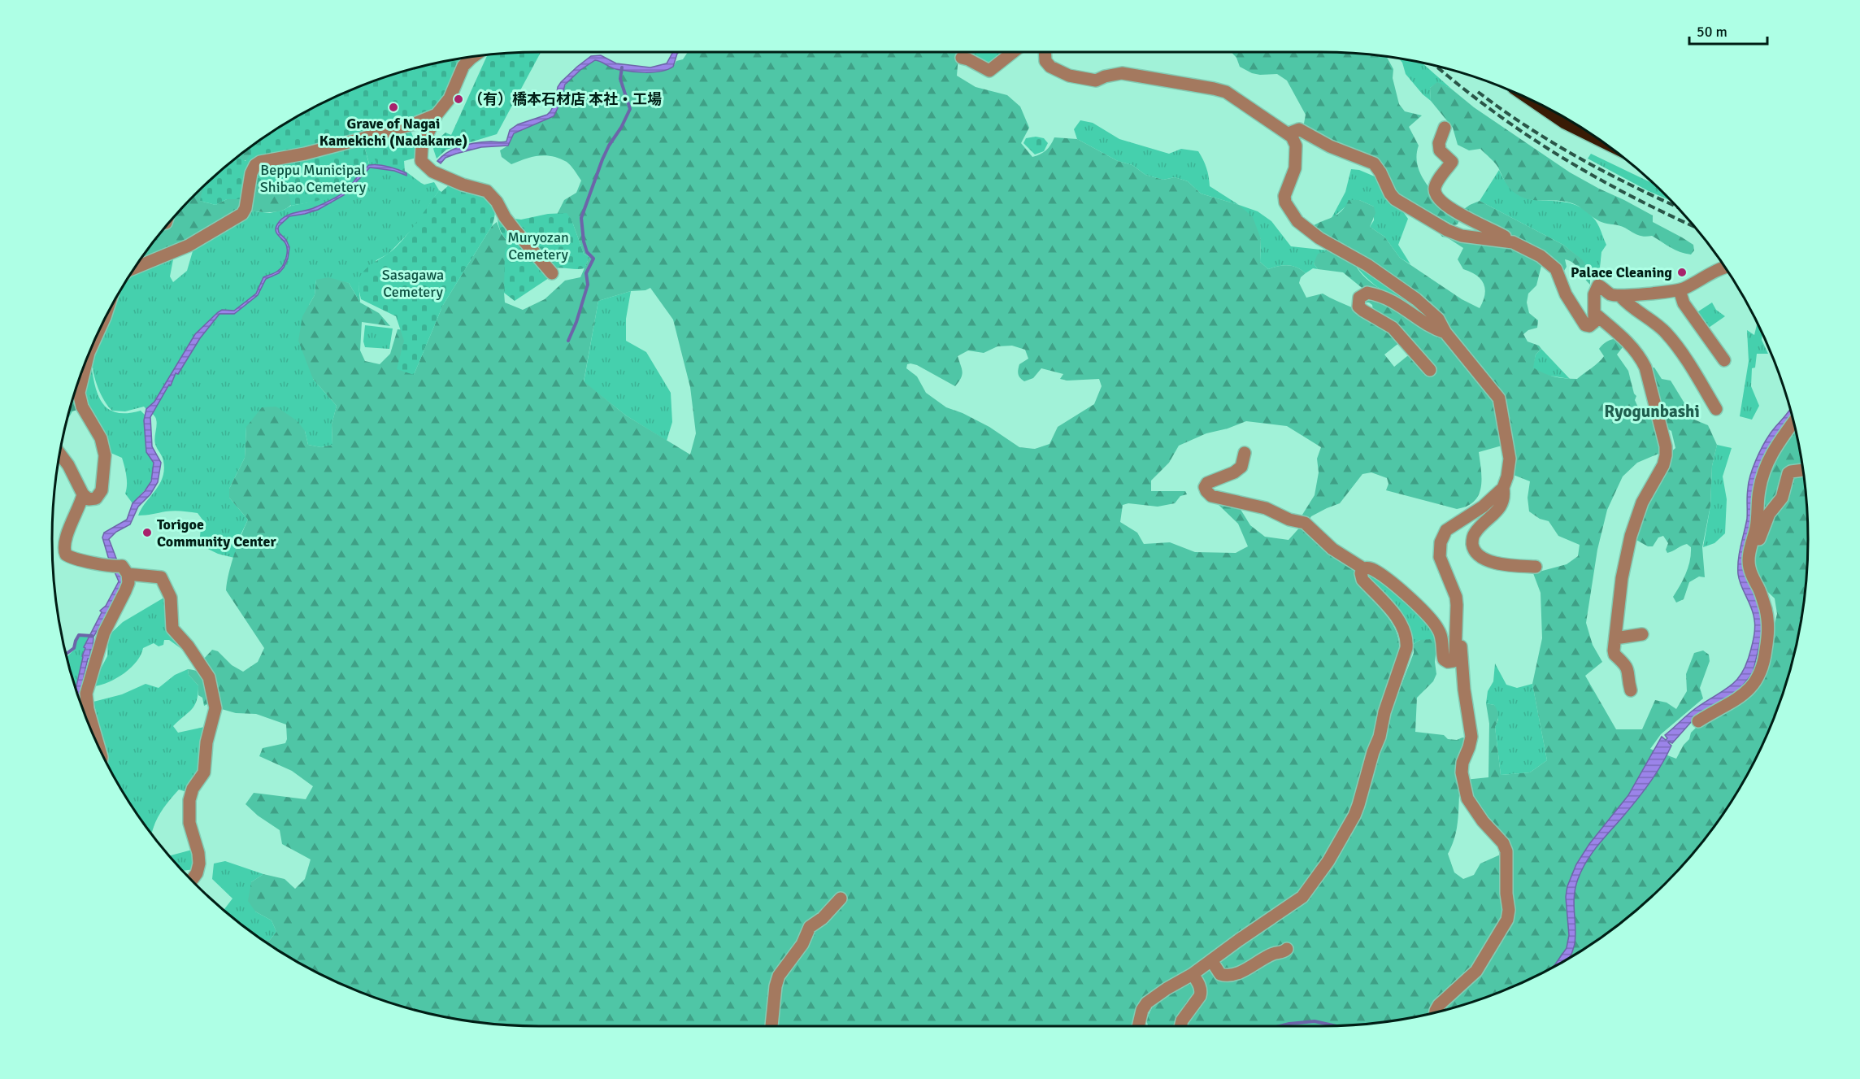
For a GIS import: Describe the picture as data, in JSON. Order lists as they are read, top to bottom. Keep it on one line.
{"districts":["Ryogunbashi"],"parks":["Beppu Municipal Shibao Cemetery","Muryozan Cemetery","Sasagawa Cemetery"],"places":["（有）橋本石材店 本社・工場","Grave of Nagai Kamekichi (Nadakame)","Palace Cleaning","Torigoe Community Center"],"scale_bar":"50 m"}
